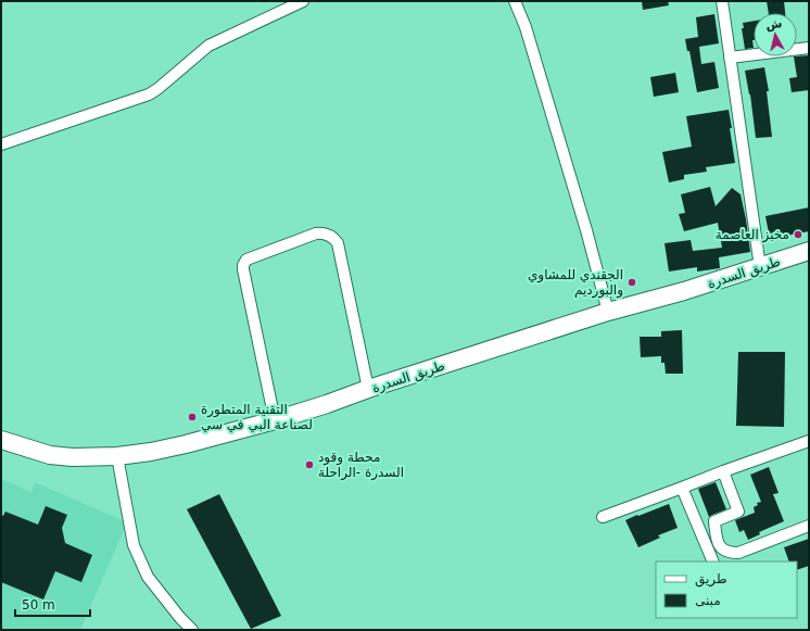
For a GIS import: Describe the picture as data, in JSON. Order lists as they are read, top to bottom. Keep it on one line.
{"streets":{"main road":["طريق السدرة"]},"places":["مخبز العاصمة","الجقندي للمشاوي والبورديم","التقنية المتطورة لصناعة البي في سي","محطة وقود السدرة -الراحلة"],"legend":["طريق","مبنى"],"scale_bar":"50 m","north":"top"}
